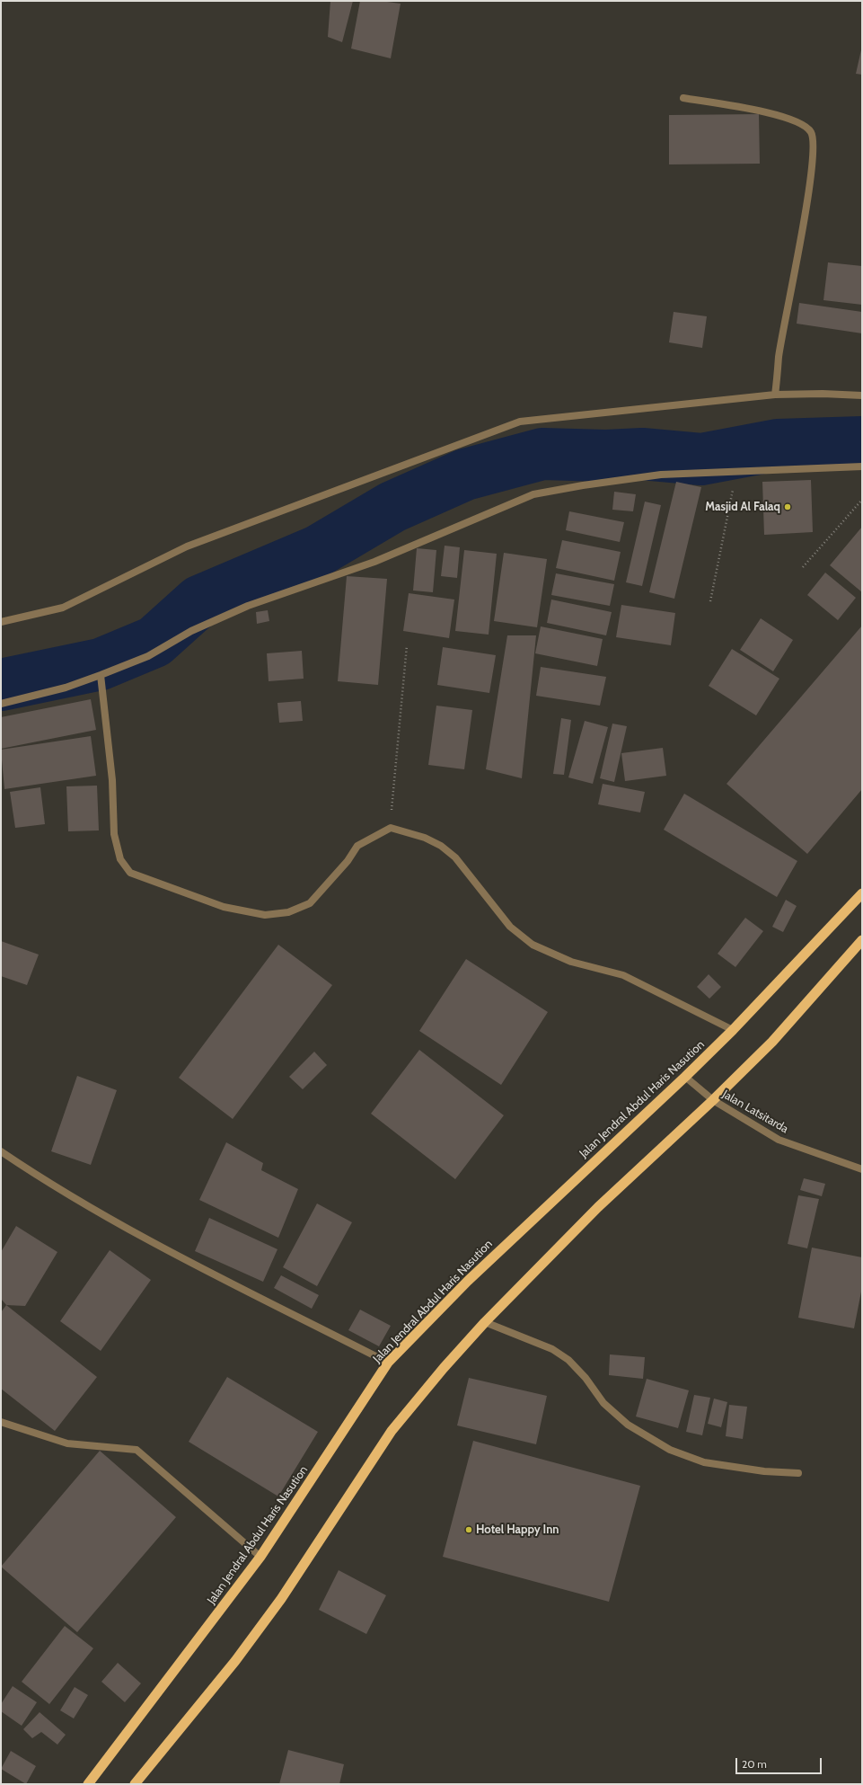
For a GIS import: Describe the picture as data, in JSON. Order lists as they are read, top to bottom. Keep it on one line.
{"streets":{"highway":["Jalan Jendral Abdul Haris Nasution"],"street":["Jalan Latsitarda"]},"crossings":[["Jalan Jendral Abdul Haris Nasution","Jalan Latsitarda"]],"places":["Masjid Al Falaq","Hotel Happy Inn"],"scale_bar":"20 m"}
